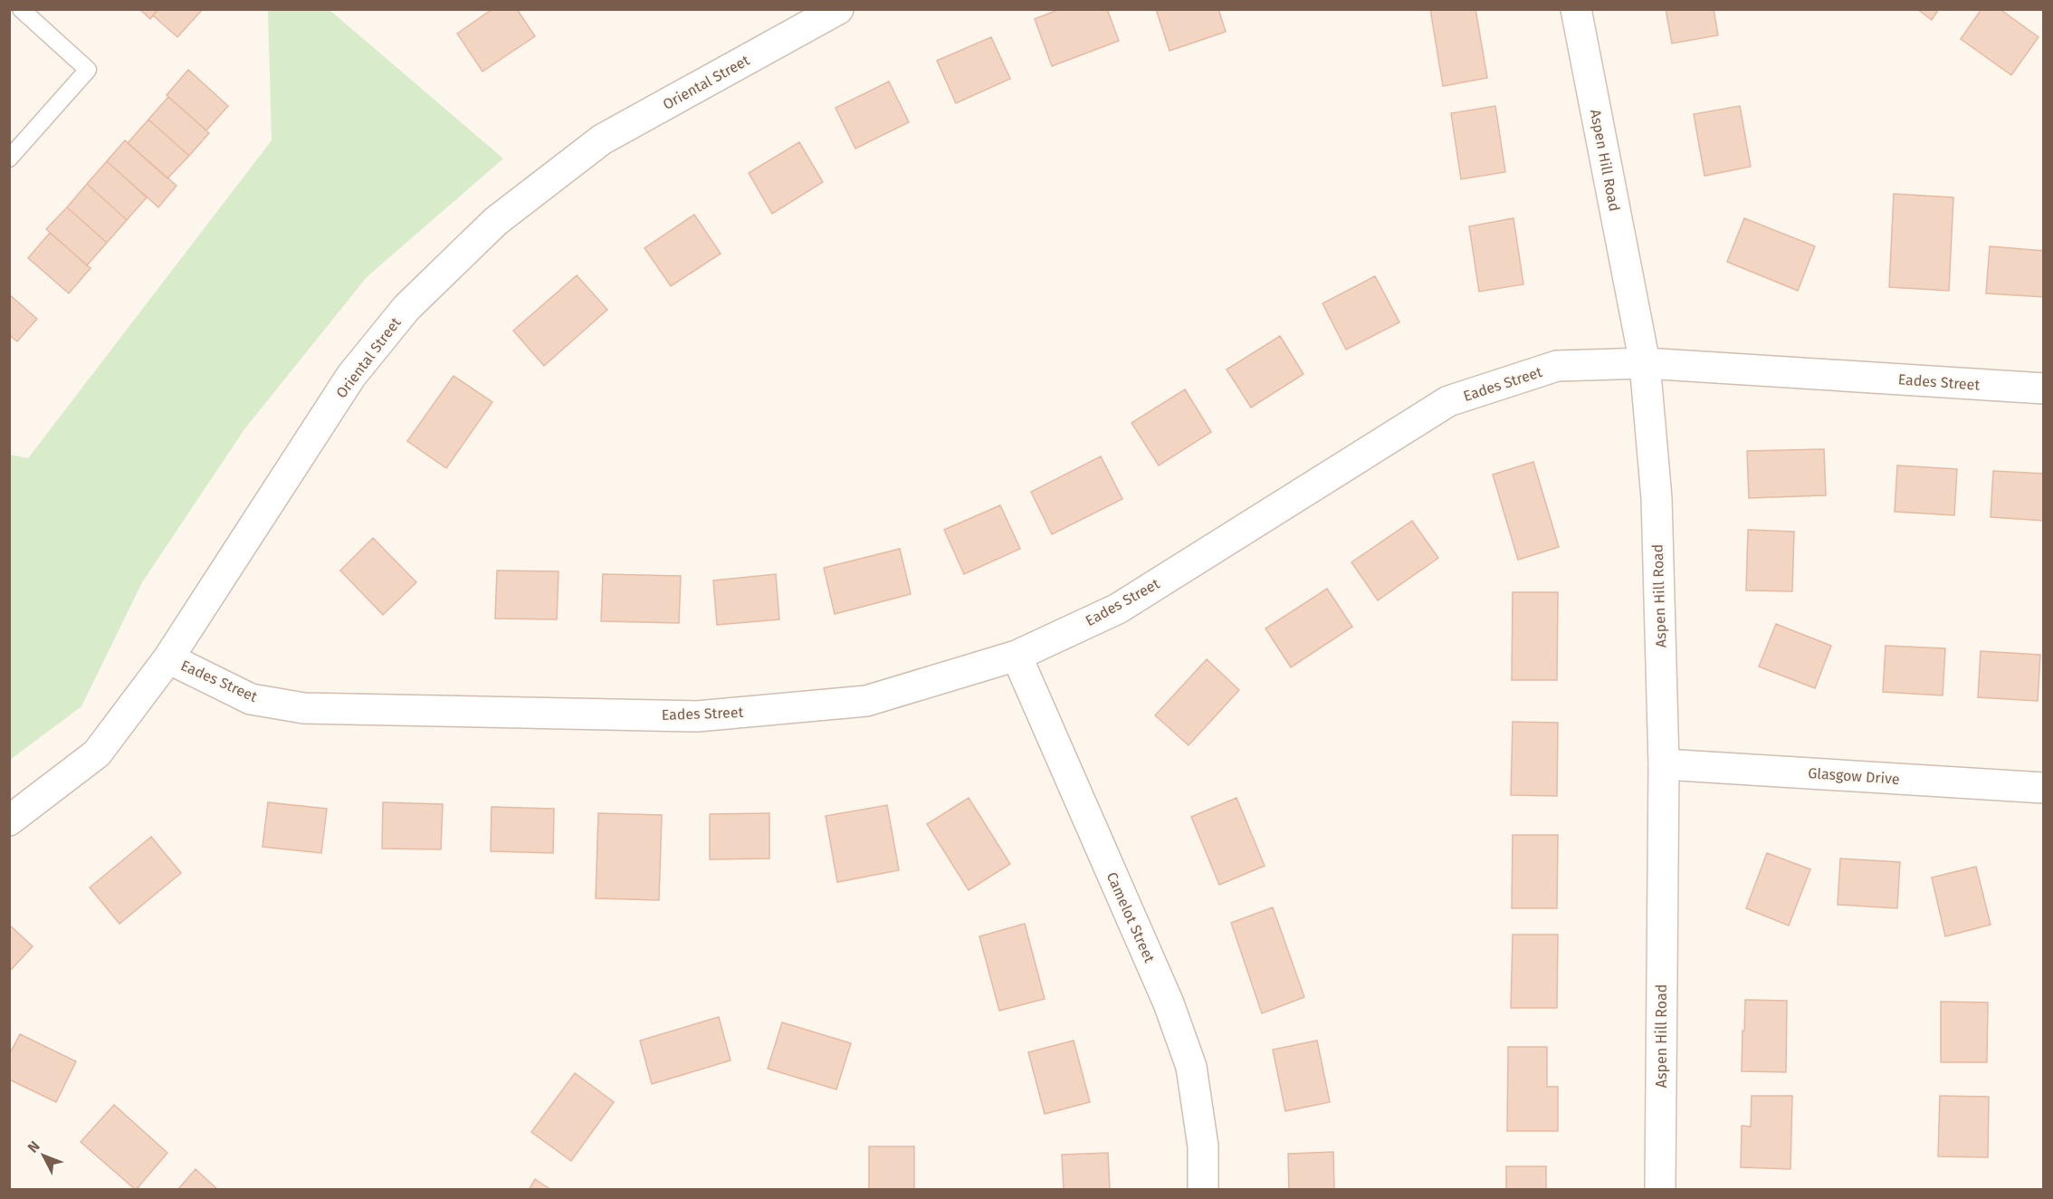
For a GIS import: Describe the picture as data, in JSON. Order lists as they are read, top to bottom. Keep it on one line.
{"streets":{"street":["Oriental Street","Aspen Hill Road","Eades Street","Glasgow Drive","Camelot Street"]},"crossings":[["Oriental Street","Eades Street"],["Aspen Hill Road","Eades Street"],["Aspen Hill Road","Glasgow Drive"],["Eades Street","Camelot Street"]],"north":"top left"}
